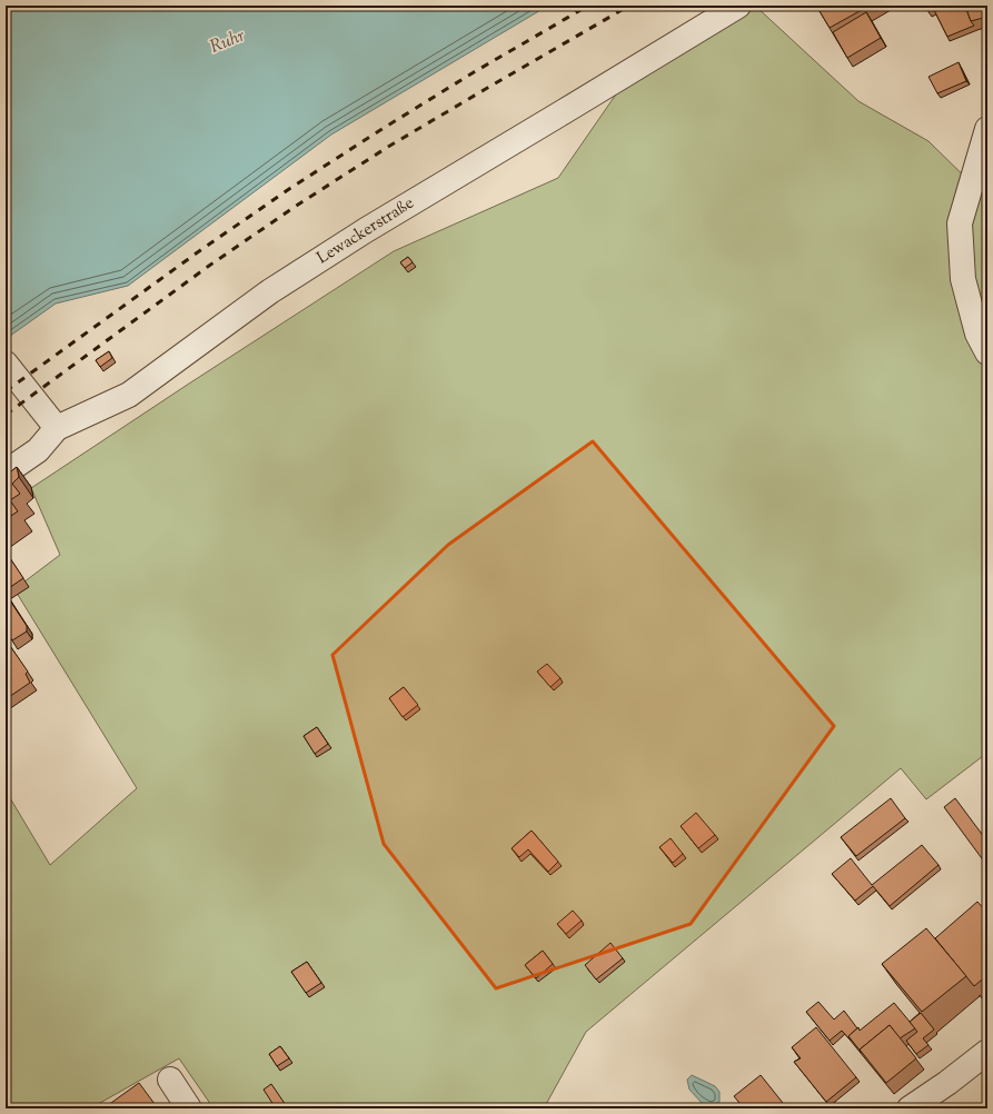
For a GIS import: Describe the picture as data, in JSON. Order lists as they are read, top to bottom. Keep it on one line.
{"streets":{"street":["Lewackerstraße"]},"water":["Ruhr"]}
